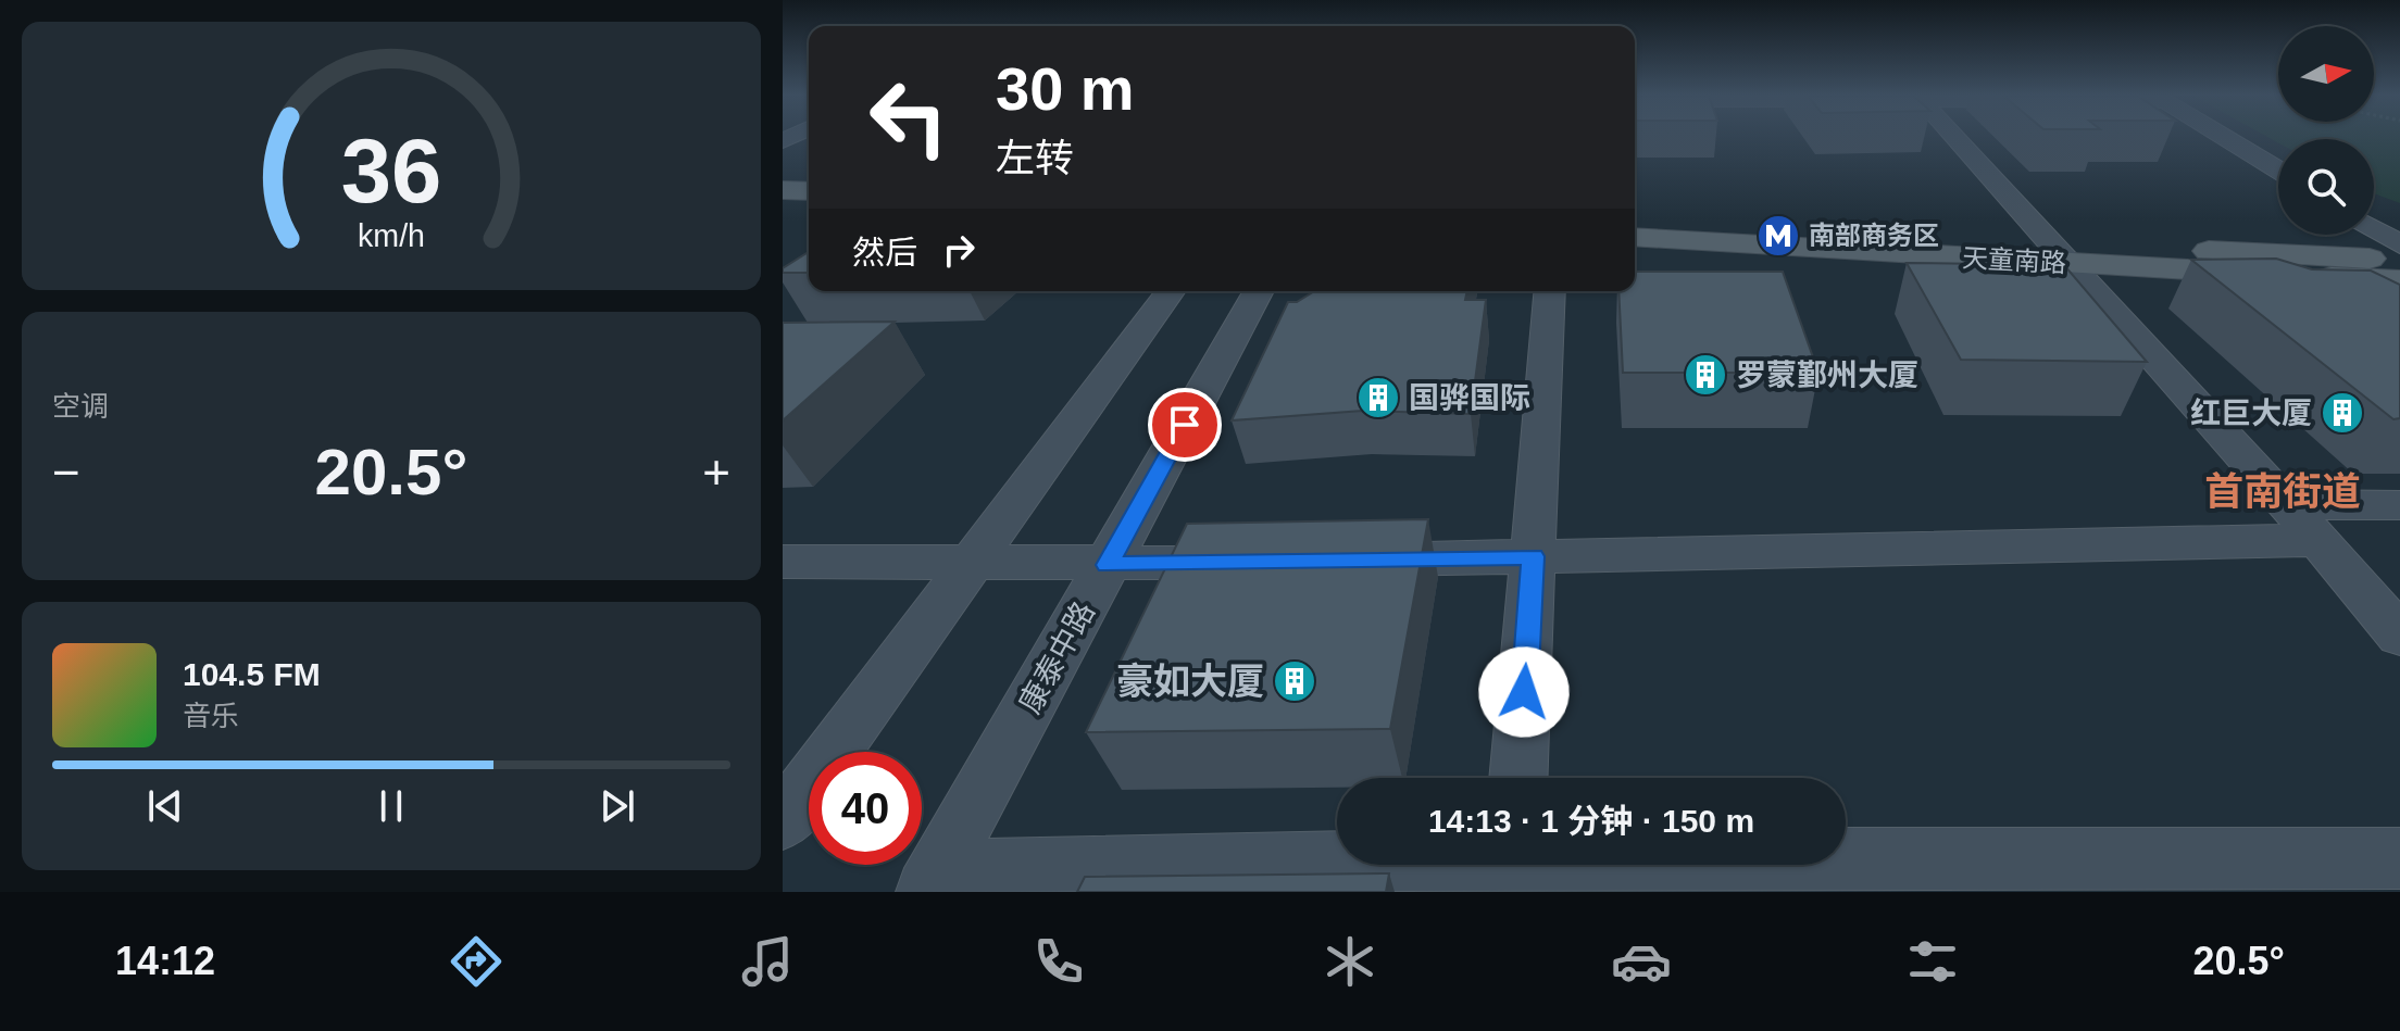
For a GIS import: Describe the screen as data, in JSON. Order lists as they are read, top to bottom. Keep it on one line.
{"streets":{"main road":["天童南路"],"street":["康泰中路"]},"districts":["首南街道"],"places":{"metro station":["南部商务区"],"building":["罗蒙鄞州大厦","国骅国际","红巨大厦","豪如大厦"]},"north":"right","page":{"turn":["30 m","左转"],"then":"然后","tile":"空调","heat":["−","20.5°","+"],"song":["104.5 FM","音乐"],"limit":"40","trip":"14:13 · 1 分钟 · 150 m","tabs":["14:12","20.5°"],"gauge":["36","km/h"]}}
